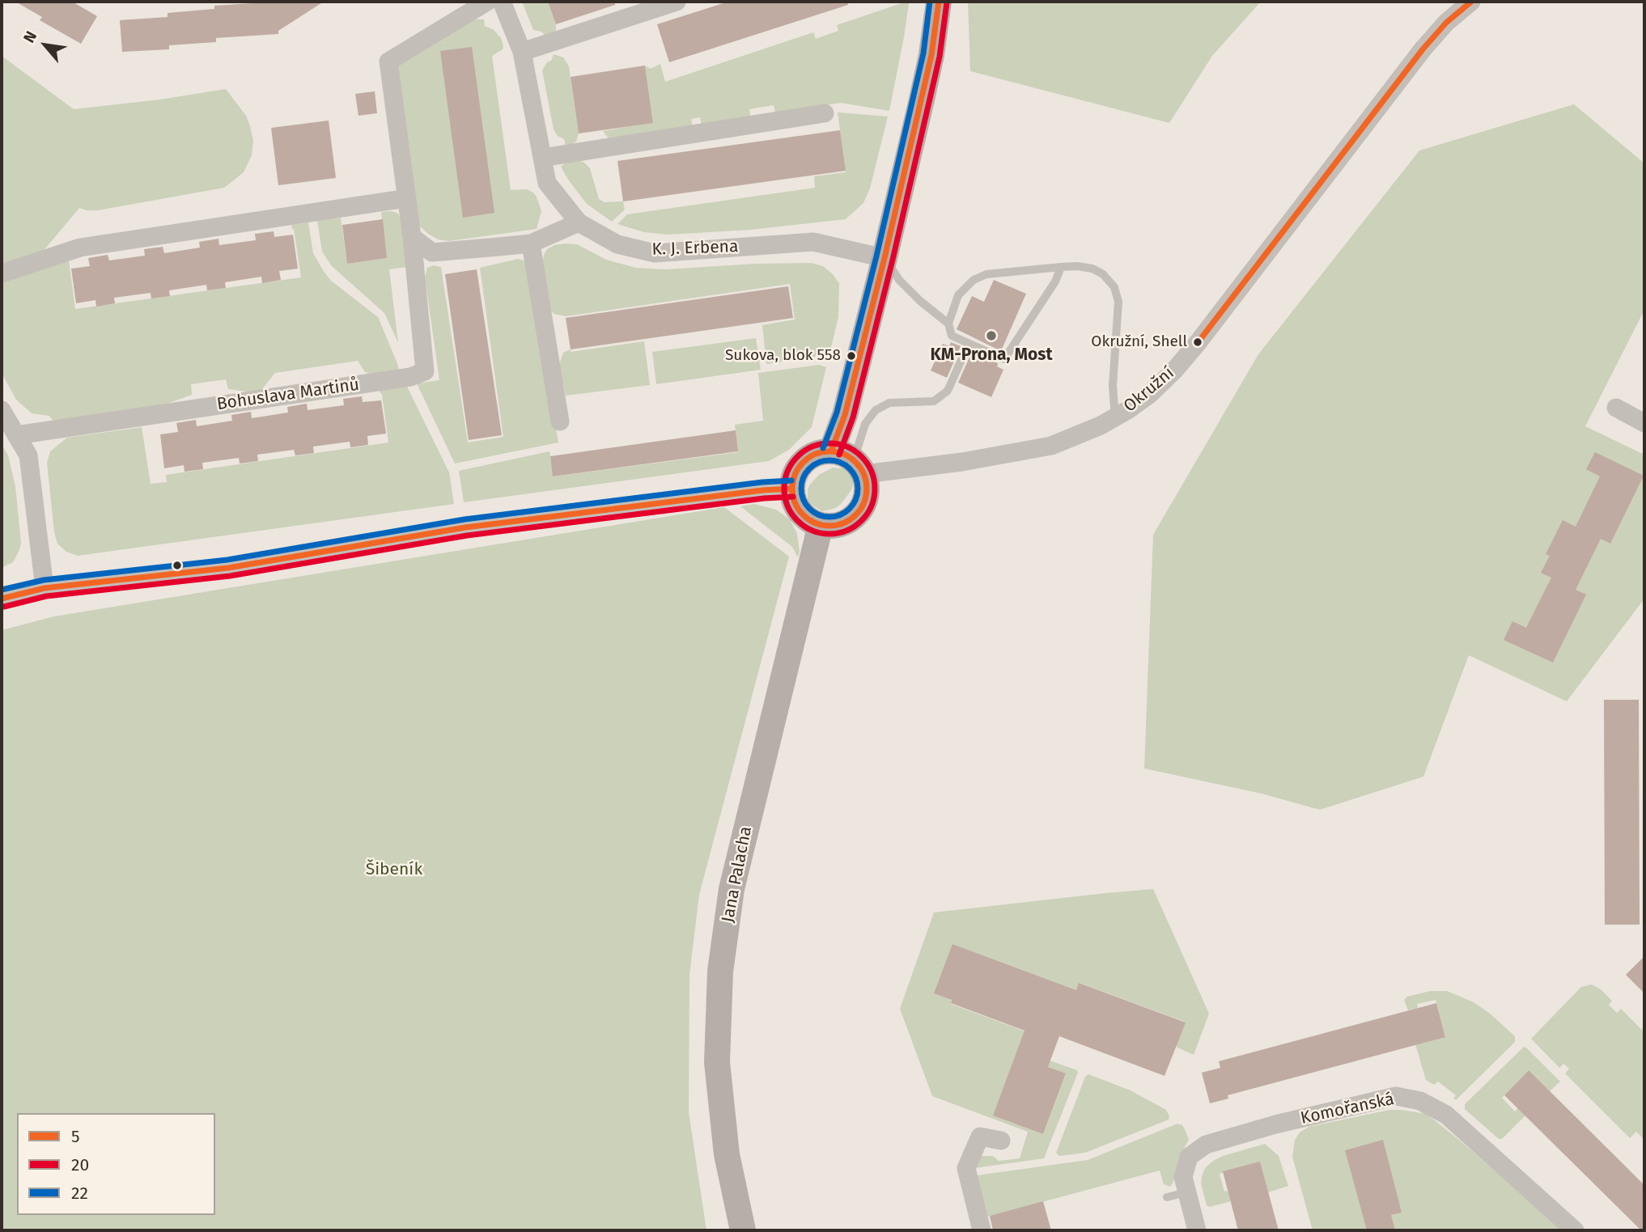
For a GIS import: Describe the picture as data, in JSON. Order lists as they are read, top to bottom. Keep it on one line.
{"streets":{"street":["K. J. Erbena","Okružní","Bohuslava Martinů","Jana Palacha","Komořanská"]},"crossings":[["Okružní","Jana Palacha"]],"parks":["Šibeník"],"places":["KM-Prona, Most","Okružní, Shell","Sukova, blok 558"],"lines":["transit line 5","transit line 22","transit line 20"],"legend":["5","20","22"],"north":"top left"}
